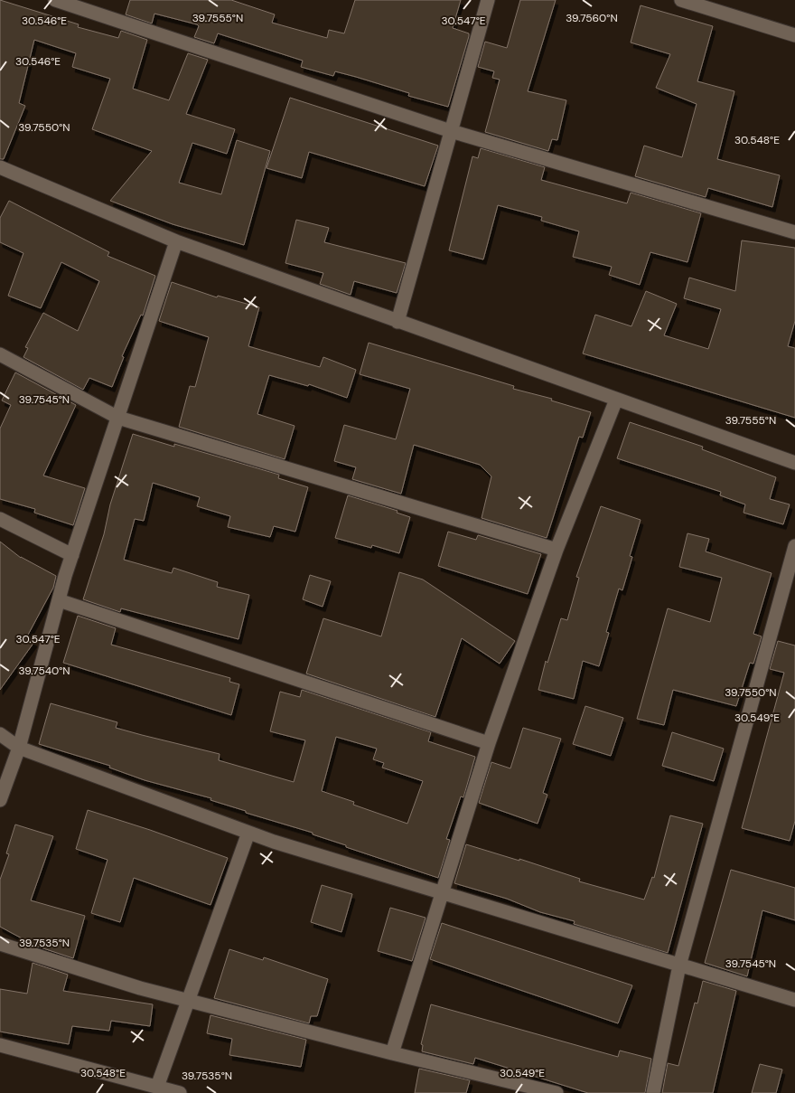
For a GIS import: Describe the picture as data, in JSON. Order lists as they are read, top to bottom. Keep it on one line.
{"coordinates":["39.7555°N","39.7560°N","30.546°E","30.547°E","39.7550°N","30.548°E","39.7545°N","39.7540°N","30.549°E","39.7535°N"]}
